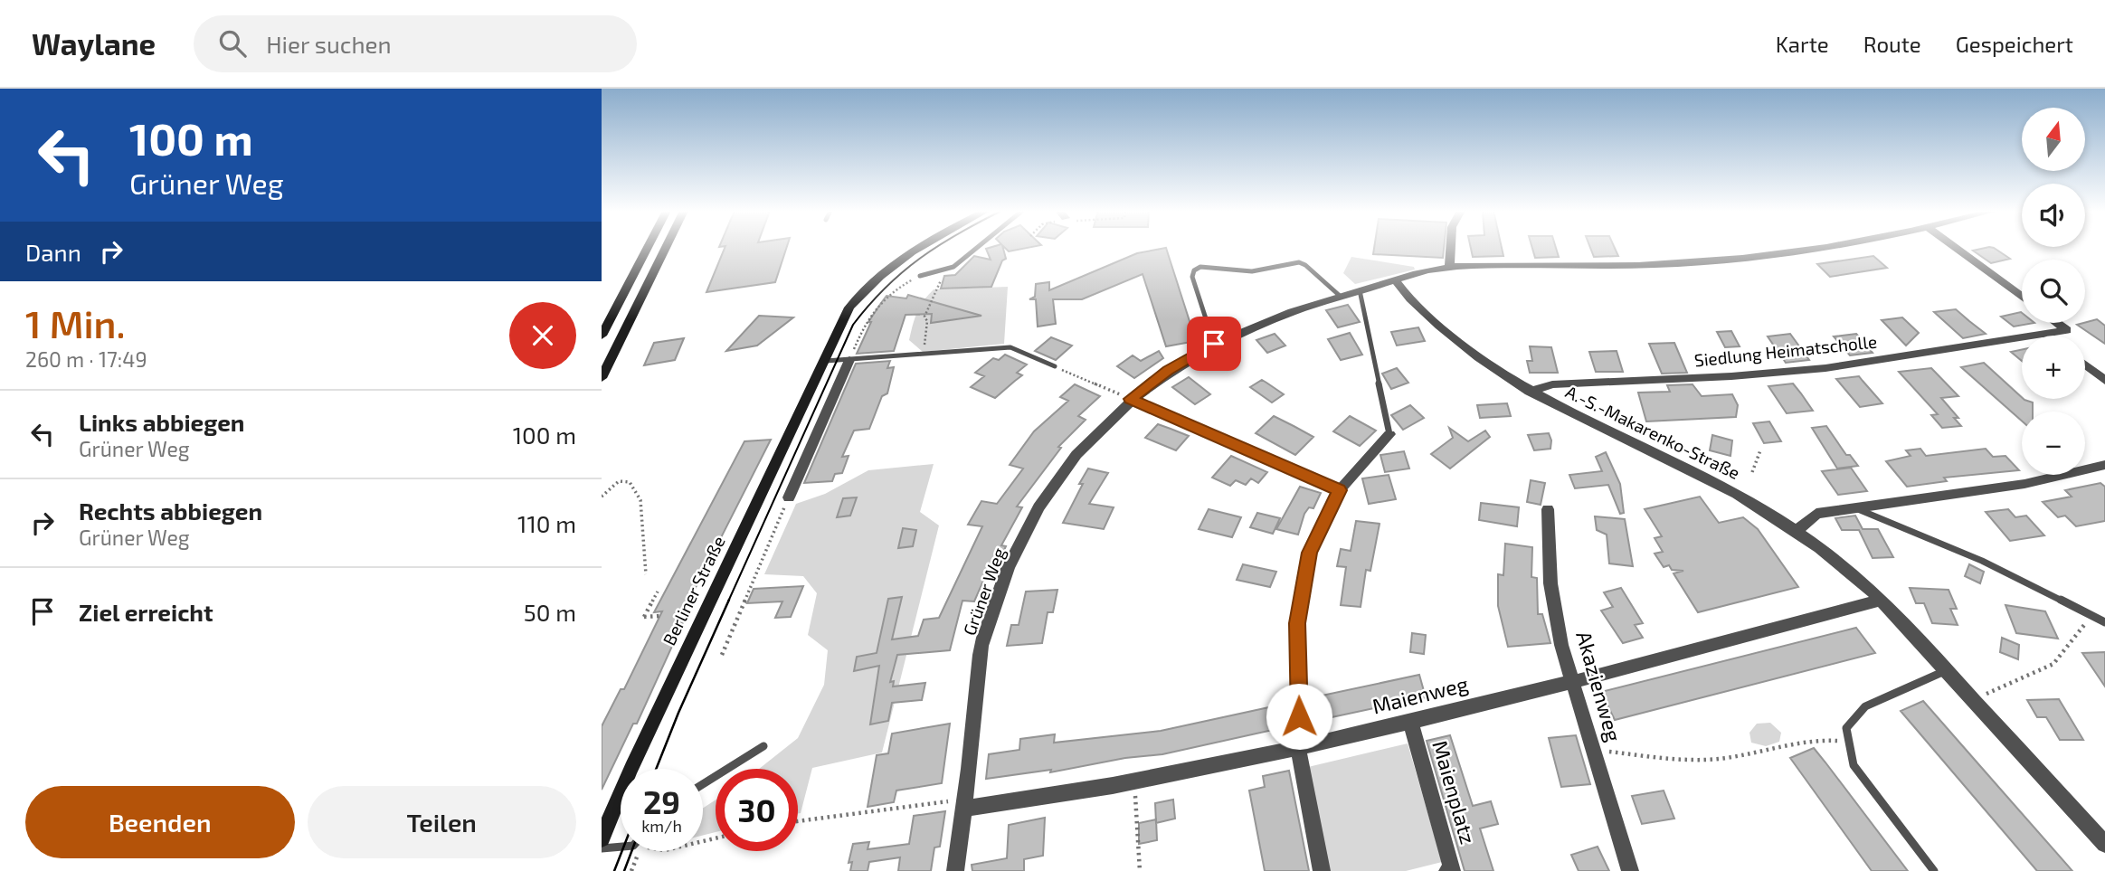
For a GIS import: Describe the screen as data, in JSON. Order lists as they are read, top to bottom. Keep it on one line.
{"streets":{"street":["Siedlung Heimatscholle","A.-S.-Makarenko-Straße","Berliner Straße","Grüner Weg","Akazienweg","Maienweg","Maienplatz"]},"crossings":[["Siedlung Heimatscholle","A.-S.-Makarenko-Straße"],["A.-S.-Makarenko-Straße","Grüner Weg"],["A.-S.-Makarenko-Straße","Maienweg"],["Grüner Weg","Maienweg"],["Akazienweg","Maienweg"],["Maienweg","Maienplatz"]],"north":"top","page":{"header":"Waylane","search":"Hier suchen","nav":["Karte","Route","Gespeichert"],"turn":["100 m","Grüner Weg"],"map_buttons":["+","−"],"then":"Dann","heading":["1 Min.","260 m · 17:49"],"list":[{"name":"Links abbiegen","note":"Grüner Weg","value":"100 m"},{"name":"Rechts abbiegen","note":"Grüner Weg","value":"110 m"},{"name":"Ziel erreicht","value":"50 m"}],"speed":"29 km/h","limit":"30","buttons":["Beenden","Teilen"]}}
